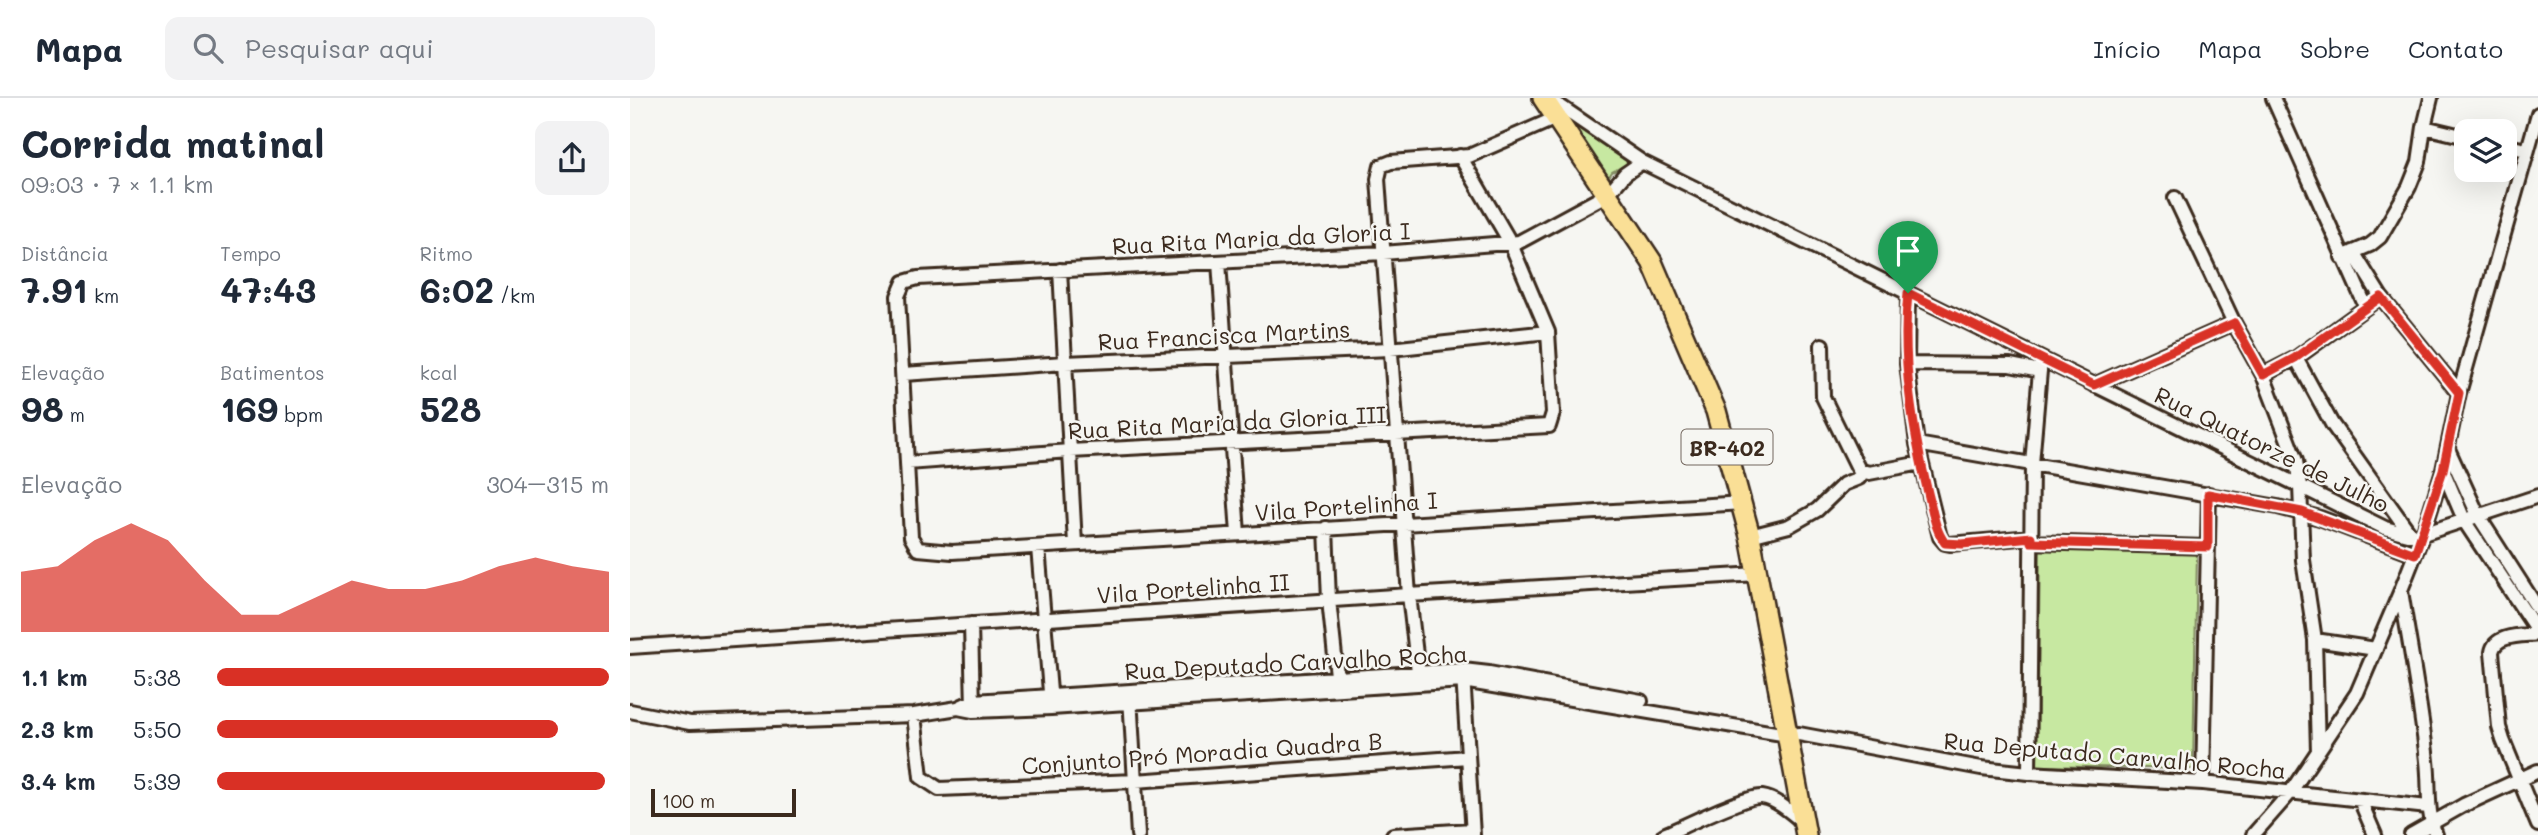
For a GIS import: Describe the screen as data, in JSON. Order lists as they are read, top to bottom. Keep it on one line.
{"streets":{"highway":["BR-402"],"street":["Rua Rita Maria da Gloria I","Rua Francisca Martins","Rua Rita Maria da Gloria III","Rua Quatorze de Julho","Vila Portelinha I","Vila Portelinha II","Rua Deputado Carvalho Rocha","Conjunto Pró Moradia Quadra B"]},"crossings":[["Rua Rita Maria da Gloria I","Rua Francisca Martins"],["Rua Rita Maria da Gloria I","BR-402"],["Rua Rita Maria da Gloria I","Rua Quatorze de Julho"],["Rua Francisca Martins","Rua Rita Maria da Gloria III"],["Rua Rita Maria da Gloria III","Vila Portelinha I"],["BR-402","Rua Quatorze de Julho"],["BR-402","Vila Portelinha I"],["BR-402","Vila Portelinha II"],["BR-402","Rua Deputado Carvalho Rocha"],["Rua Deputado Carvalho Rocha","Conjunto Pró Moradia Quadra B"]],"scale_bar":"100 m","page":{"header":"Mapa","search":"Pesquisar aqui","nav":["Início","Mapa","Sobre","Contato"],"heading":["Corrida matinal","09:03 · 7 × 1.1 km"],"stats":[["Distância","7.91 km"],["Tempo","47:43"],["Ritmo","6:02 /km"],["Elevação","98 m"],["Batimentos","169 bpm"],["kcal","528"]],"chart":["Elevação","304–315 m"],"list":[{"name":"1.1 km","note":"5:38"},{"name":"2.3 km","note":"5:50"},{"name":"3.4 km","note":"5:39"}],"scale":"100 m"}}
